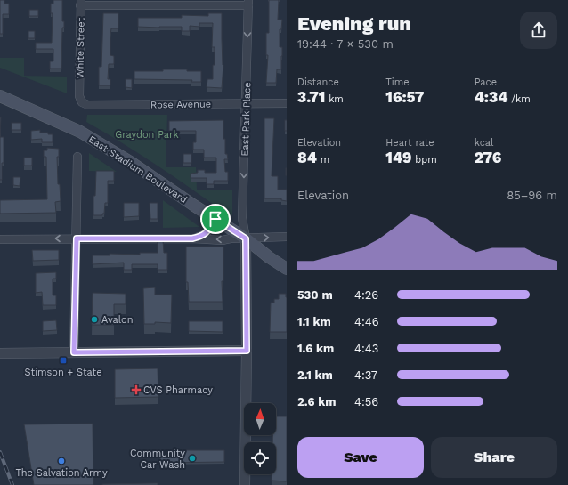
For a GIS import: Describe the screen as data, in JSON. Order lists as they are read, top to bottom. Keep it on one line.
{"streets":{"main road":["East Stadium Boulevard"],"street":["White Street","Rose Avenue","East Park Place"]},"crossings":[["White Street","Rose Avenue"],["Rose Avenue","East Park Place"],["East Park Place","East Stadium Boulevard"]],"one_way":["East Park Place"],"parks":["Graydon Park"],"places":{"other":["Avalon","Community Car Wash","The Salvation Army"],"transit":["Stimson + State"],"health":["CVS Pharmacy"]},"north":"top","page":{"heading":["Evening run","19:44 · 7 × 530 m"],"stats":[["Distance","3.71 km"],["Time","16:57"],["Pace","4:34 /km"],["Elevation","84 m"],["Heart rate","149 bpm"],["kcal","276"]],"chart":["Elevation","85–96 m"],"list":[{"name":"530 m","note":"4:26"},{"name":"1.1 km","note":"4:46"},{"name":"1.6 km","note":"4:43"},{"name":"2.1 km","note":"4:37"},{"name":"2.6 km","note":"4:56"}],"buttons":["Save","Share"]}}
